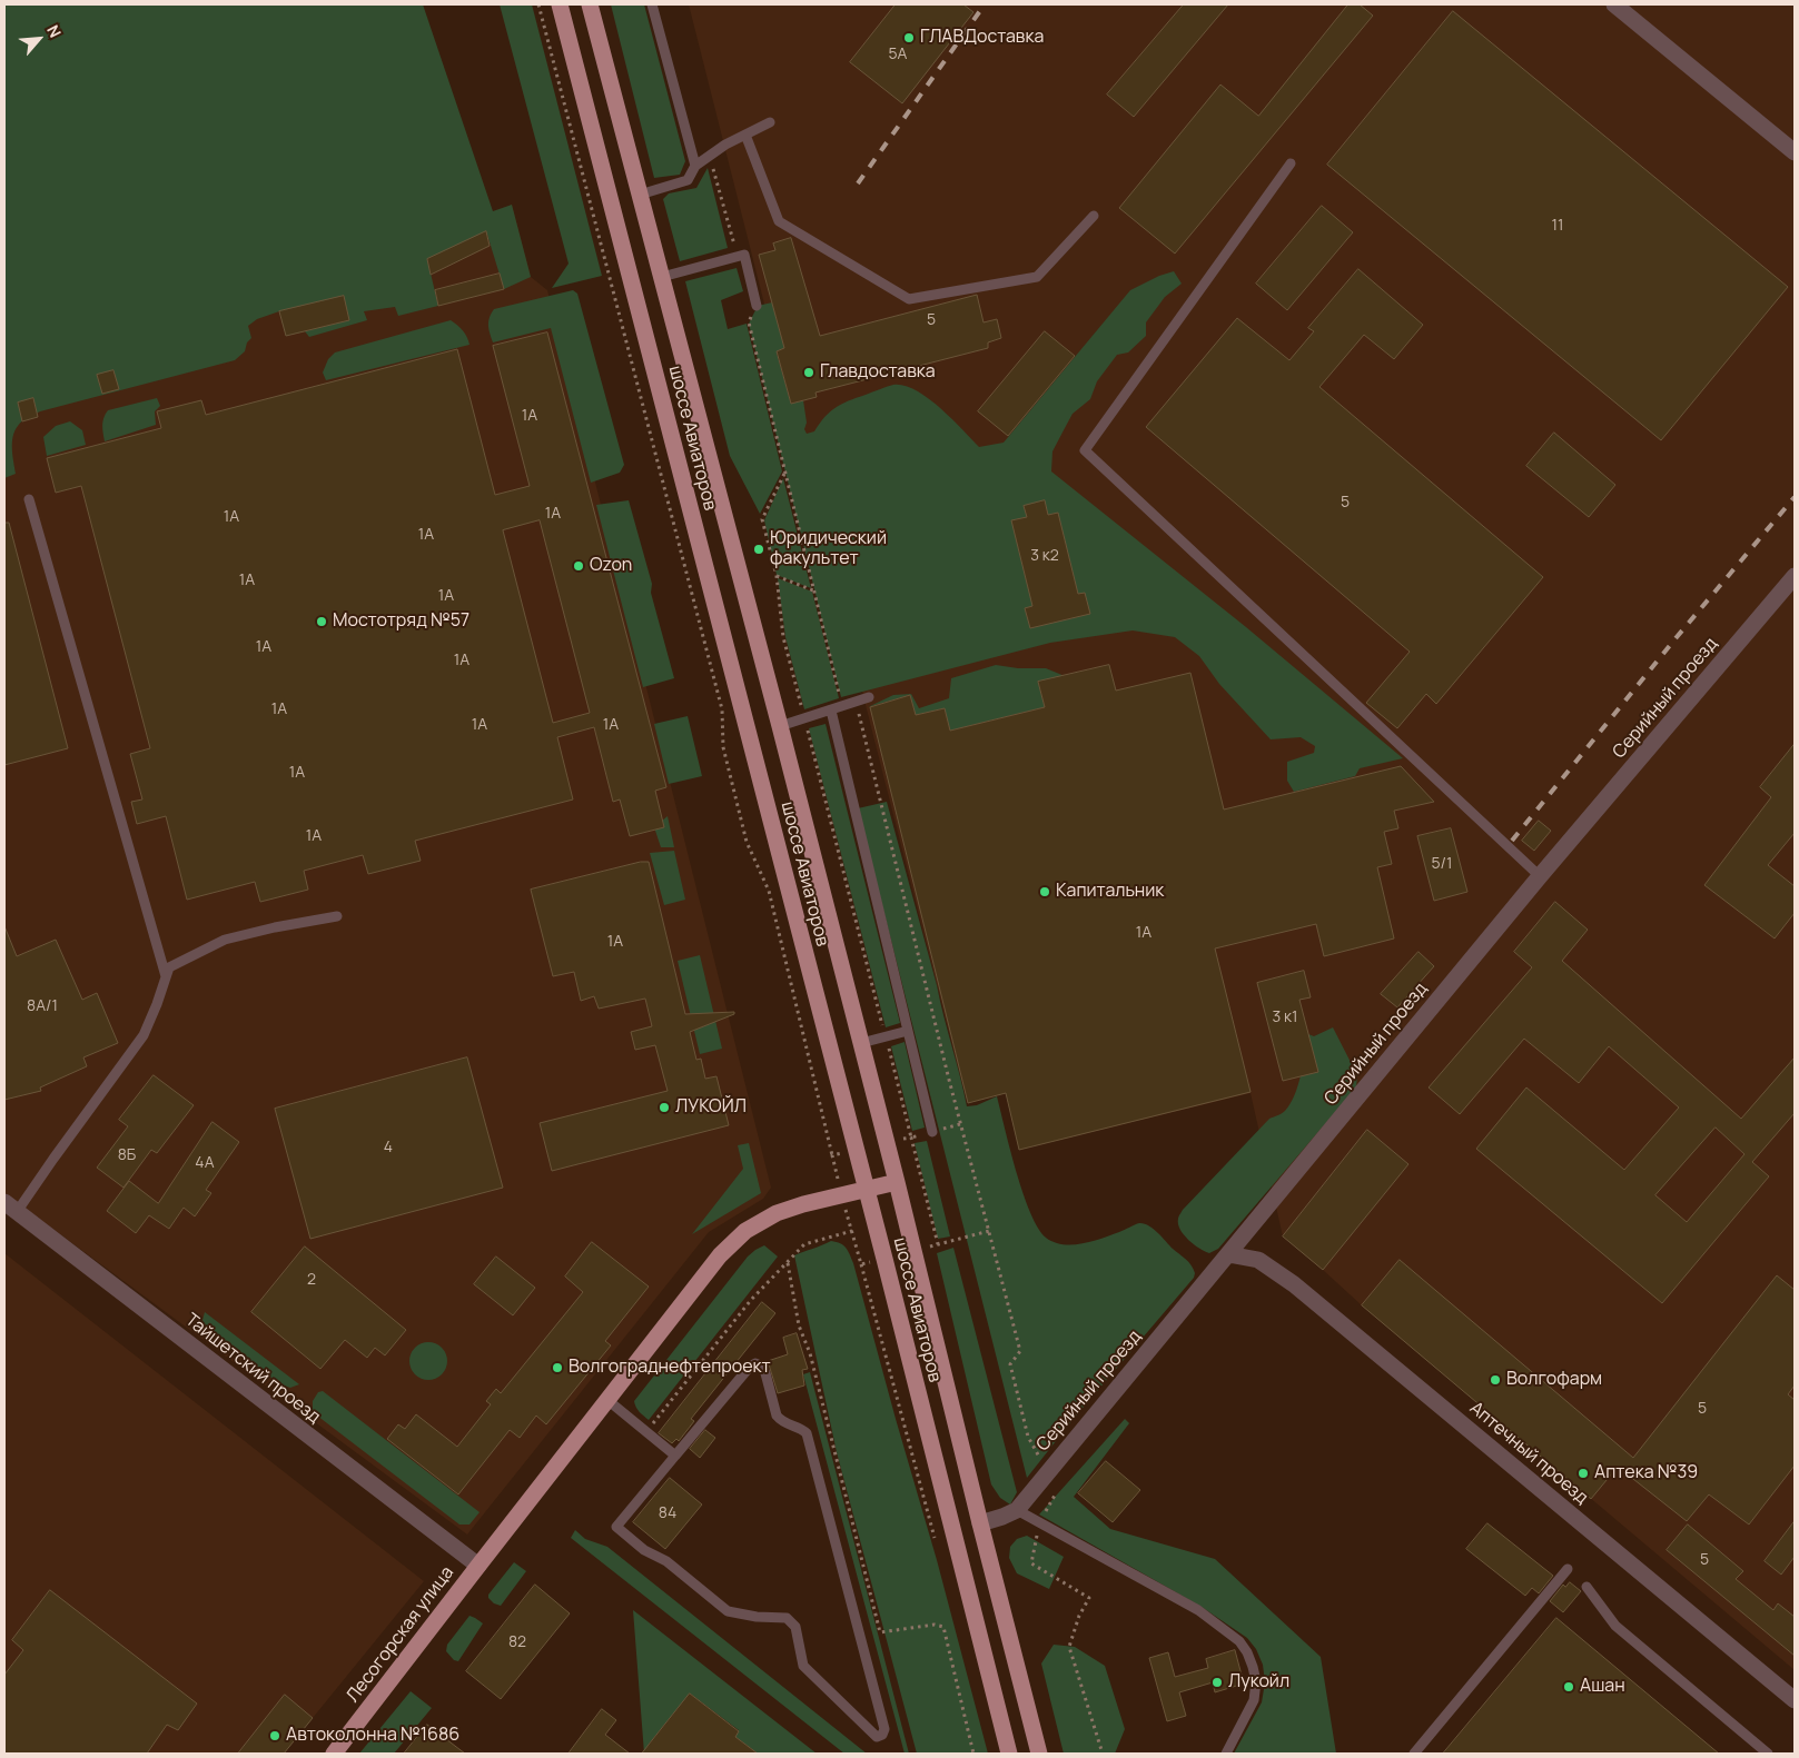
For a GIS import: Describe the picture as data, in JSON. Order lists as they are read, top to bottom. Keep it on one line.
{"streets":{"main road":["шоссе Авиаторов","Лесогорская улица"],"street":["Серийный проезд","Тайшетский проезд","Аптечный проезд"]},"crossings":[["шоссе Авиаторов","Лесогорская улица"],["Серийный проезд","Аптечный проезд"],["Тайшетский проезд","Лесогорская улица"]],"places":["ГЛАВДоставка","Главдоставка","Юридический факультет","Ozon","Мостотряд №57","Капитальник","ЛУКОЙЛ","Волгограднефтепроект","Волгофарм","Аптека №39","Лукойл","Ашан","Автоколонна №1686"],"house_numbers":["5А","11","5","1А","5","1А","1А","1А","3 к2","1А","1А","1А","1А","1А","1А","1А","1А","1А","5/1","1А","1А","8А/1","3 к1","4","8Б","4А","2","5","84","5","82"],"north":"top right"}
